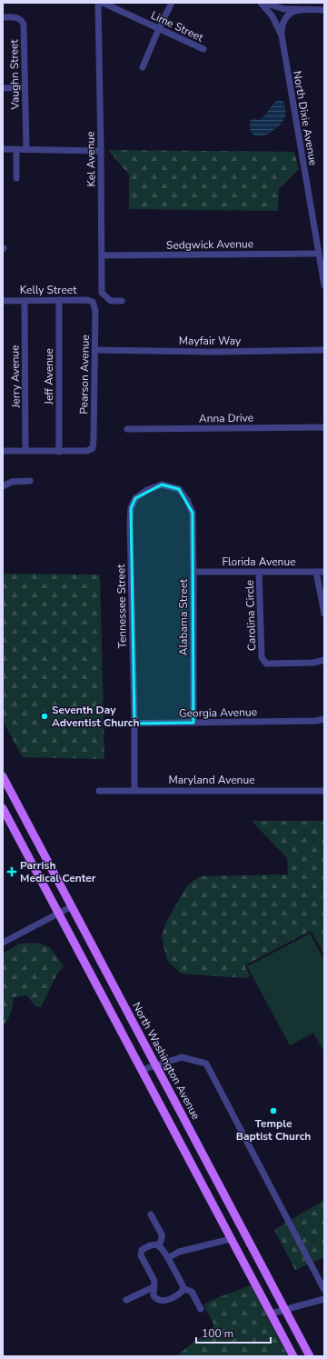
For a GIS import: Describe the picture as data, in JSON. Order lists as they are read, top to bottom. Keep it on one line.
{"streets":{"main road":["North Washington Avenue"],"street":["Lime Street","Vaughn Street","North Dixie Avenue","Kel Avenue","Sedgwick Avenue","Kelly Street","Mayfair Way","Pearson Avenue","Jerry Avenue","Jeff Avenue","Anna Drive","Florida Avenue","Tennessee Street","Carolina Circle","Alabama Street","Georgia Avenue","Maryland Avenue"]},"crossings":[["North Dixie Avenue","Sedgwick Avenue"],["Kel Avenue","Sedgwick Avenue"],["Kelly Street","Pearson Avenue"],["Kelly Street","Jerry Avenue"],["Kelly Street","Jeff Avenue"],["Mayfair Way","Pearson Avenue"],["Pearson Avenue","Jeff Avenue"],["Florida Avenue","Carolina Circle"],["Florida Avenue","Alabama Street"],["Tennessee Street","Alabama Street"],["Tennessee Street","Georgia Avenue"],["Tennessee Street","Maryland Avenue"],["Alabama Street","Georgia Avenue"]],"places":{"other":["Seventh Day Adventist Church","Temple Baptist Church"],"health":["Parrish Medical Center"]},"scale_bar":"100 m"}
